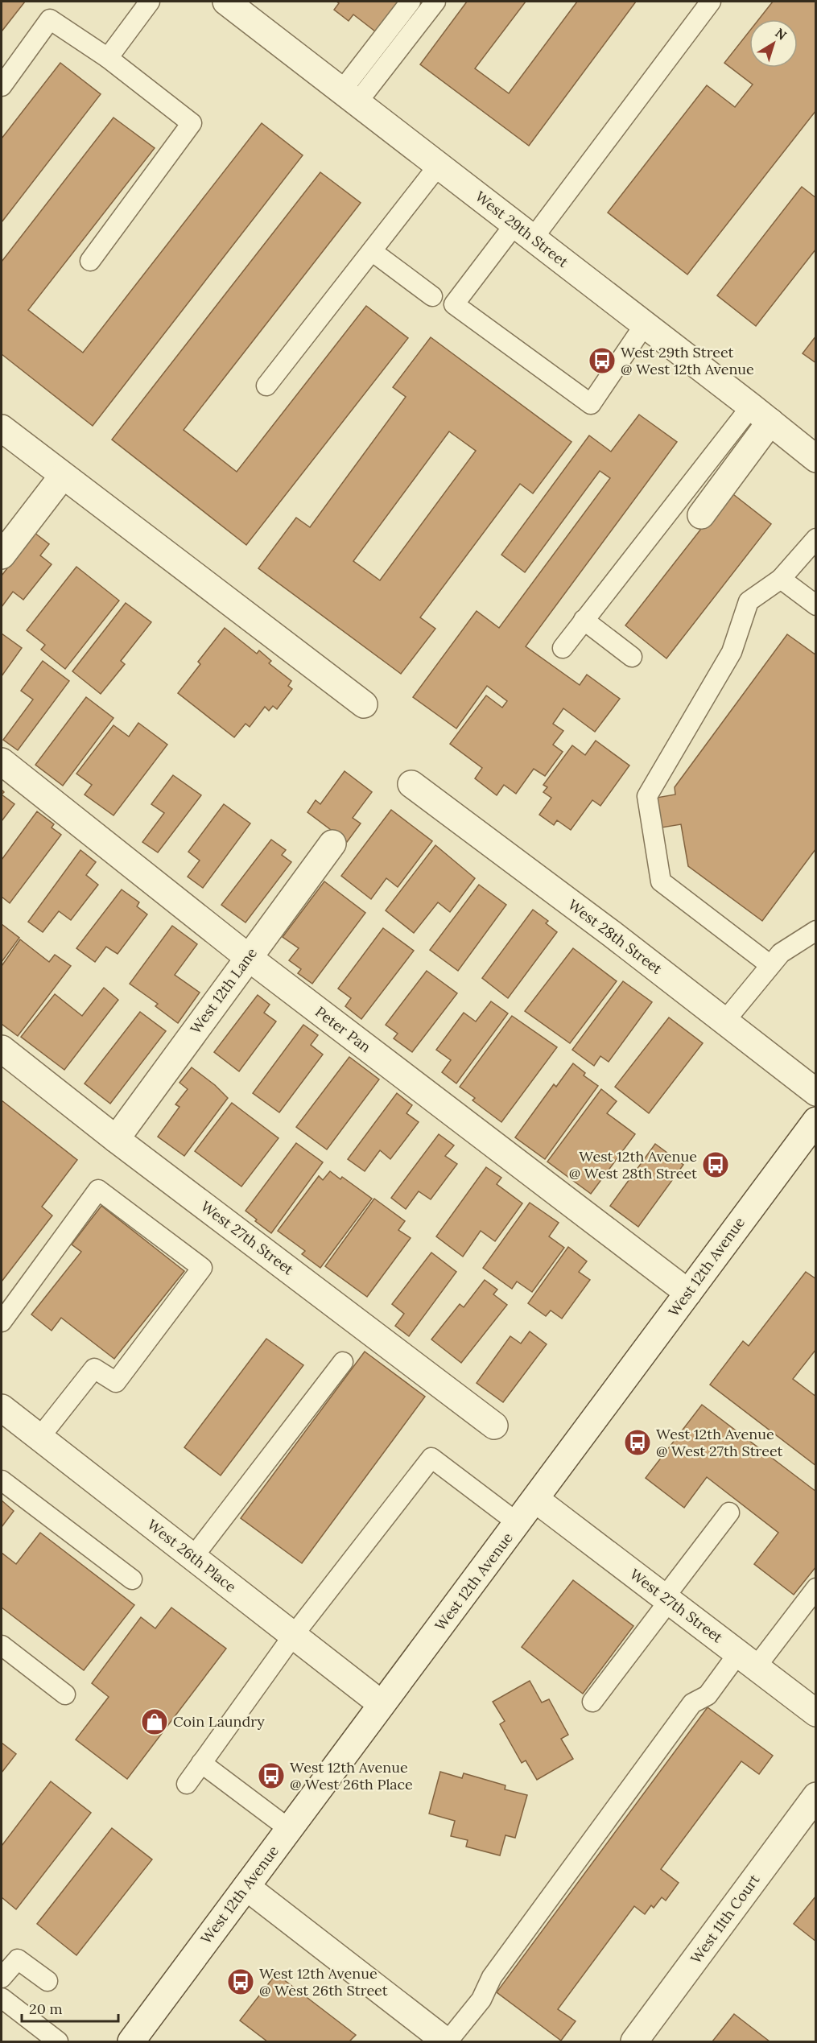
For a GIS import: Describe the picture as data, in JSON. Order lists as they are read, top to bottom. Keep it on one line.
{"streets":{"street":["West 29th Street","West 28th Street","West 12th Lane","Peter Pan","West 27th Street","West 12th Avenue","West 26th Place","West 11th Court"]},"crossings":[["West 12th Lane","Peter Pan"],["West 12th Lane","West 27th Street"],["Peter Pan","West 12th Avenue"],["West 27th Street","West 12th Avenue"],["West 12th Avenue","West 26th Place"]],"places":{"bus stop":["West 29th Street @ West 12th Avenue","West 12th Avenue @ West 28th Street","West 12th Avenue @ West 27th Street","West 12th Avenue @ West 26th Place","West 12th Avenue @ West 26th Street"],"shop":["Coin Laundry"]},"scale_bar":"20 m","north":"top right"}
